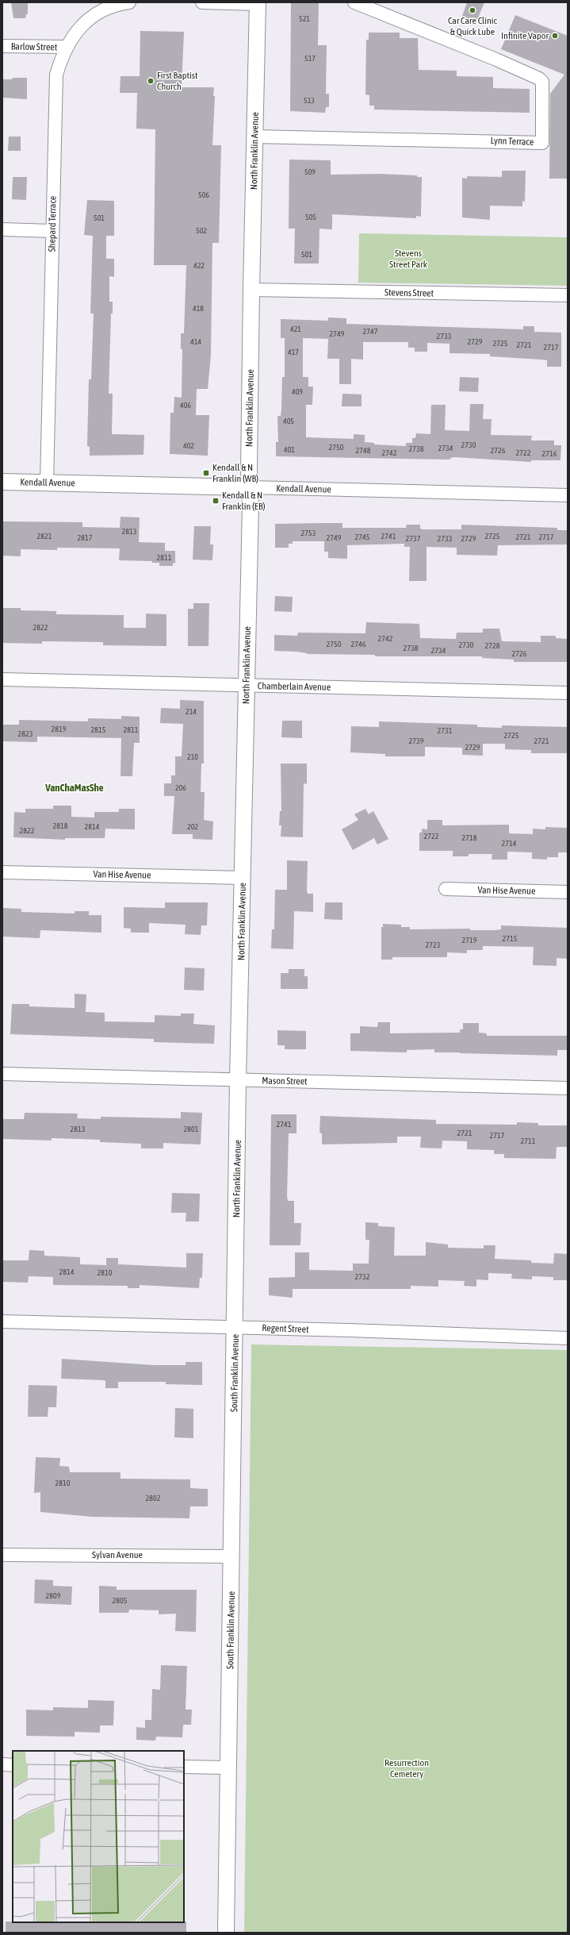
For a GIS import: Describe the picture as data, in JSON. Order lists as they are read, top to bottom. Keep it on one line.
{"streets":{"street":["Barlow Street","Lynn Terrace","North Franklin Avenue","Shepard Terrace","Stevens Street","Kendall Avenue","Chamberlain Avenue","Van Hise Avenue","Mason Street","Regent Street","South Franklin Avenue","Sylvan Avenue"]},"crossings":[["Barlow Street","Shepard Terrace"],["Lynn Terrace","North Franklin Avenue"],["North Franklin Avenue","Stevens Street"],["North Franklin Avenue","Kendall Avenue"],["North Franklin Avenue","Chamberlain Avenue"],["North Franklin Avenue","Van Hise Avenue"],["North Franklin Avenue","Mason Street"],["North Franklin Avenue","Regent Street"],["North Franklin Avenue","South Franklin Avenue"],["Shepard Terrace","Kendall Avenue"],["Regent Street","South Franklin Avenue"],["South Franklin Avenue","Sylvan Avenue"]],"districts":["VanChaMasShe"],"parks":["Stevens Street Park","Resurrection Cemetery"],"places":{"other":["Car Care Clinic & Quick Lube","Infinite Vapor","First Baptist Church"],"transit":["Kendall & N Franklin (WB)","Kendall & N Franklin (EB)"]},"house_numbers":["521","517","513","509","506","505","501","502","501","422","418","421","2747","2749","2733","414","2729","2725","2721","2717","417","409","406","405","2730","402","2750","2734","2738","401","2748","2726","2742","2722","2716","2813","2753","2821","2741","2725","2745","2721","2717","2817","2749","2737","2733","2729","2811","2822","2742","2750","2746","2730","2728","2738","2734","2726","214","2819","2815","2811","2731","2823","2725","2739","2721","2729","210","206","2818","2814","202","2822","2722","2718","2714","2715","2719","2723","2741","2813","2801","2721","2717","2711","2814","2810","2732","2810","2802","2809","2805"]}
